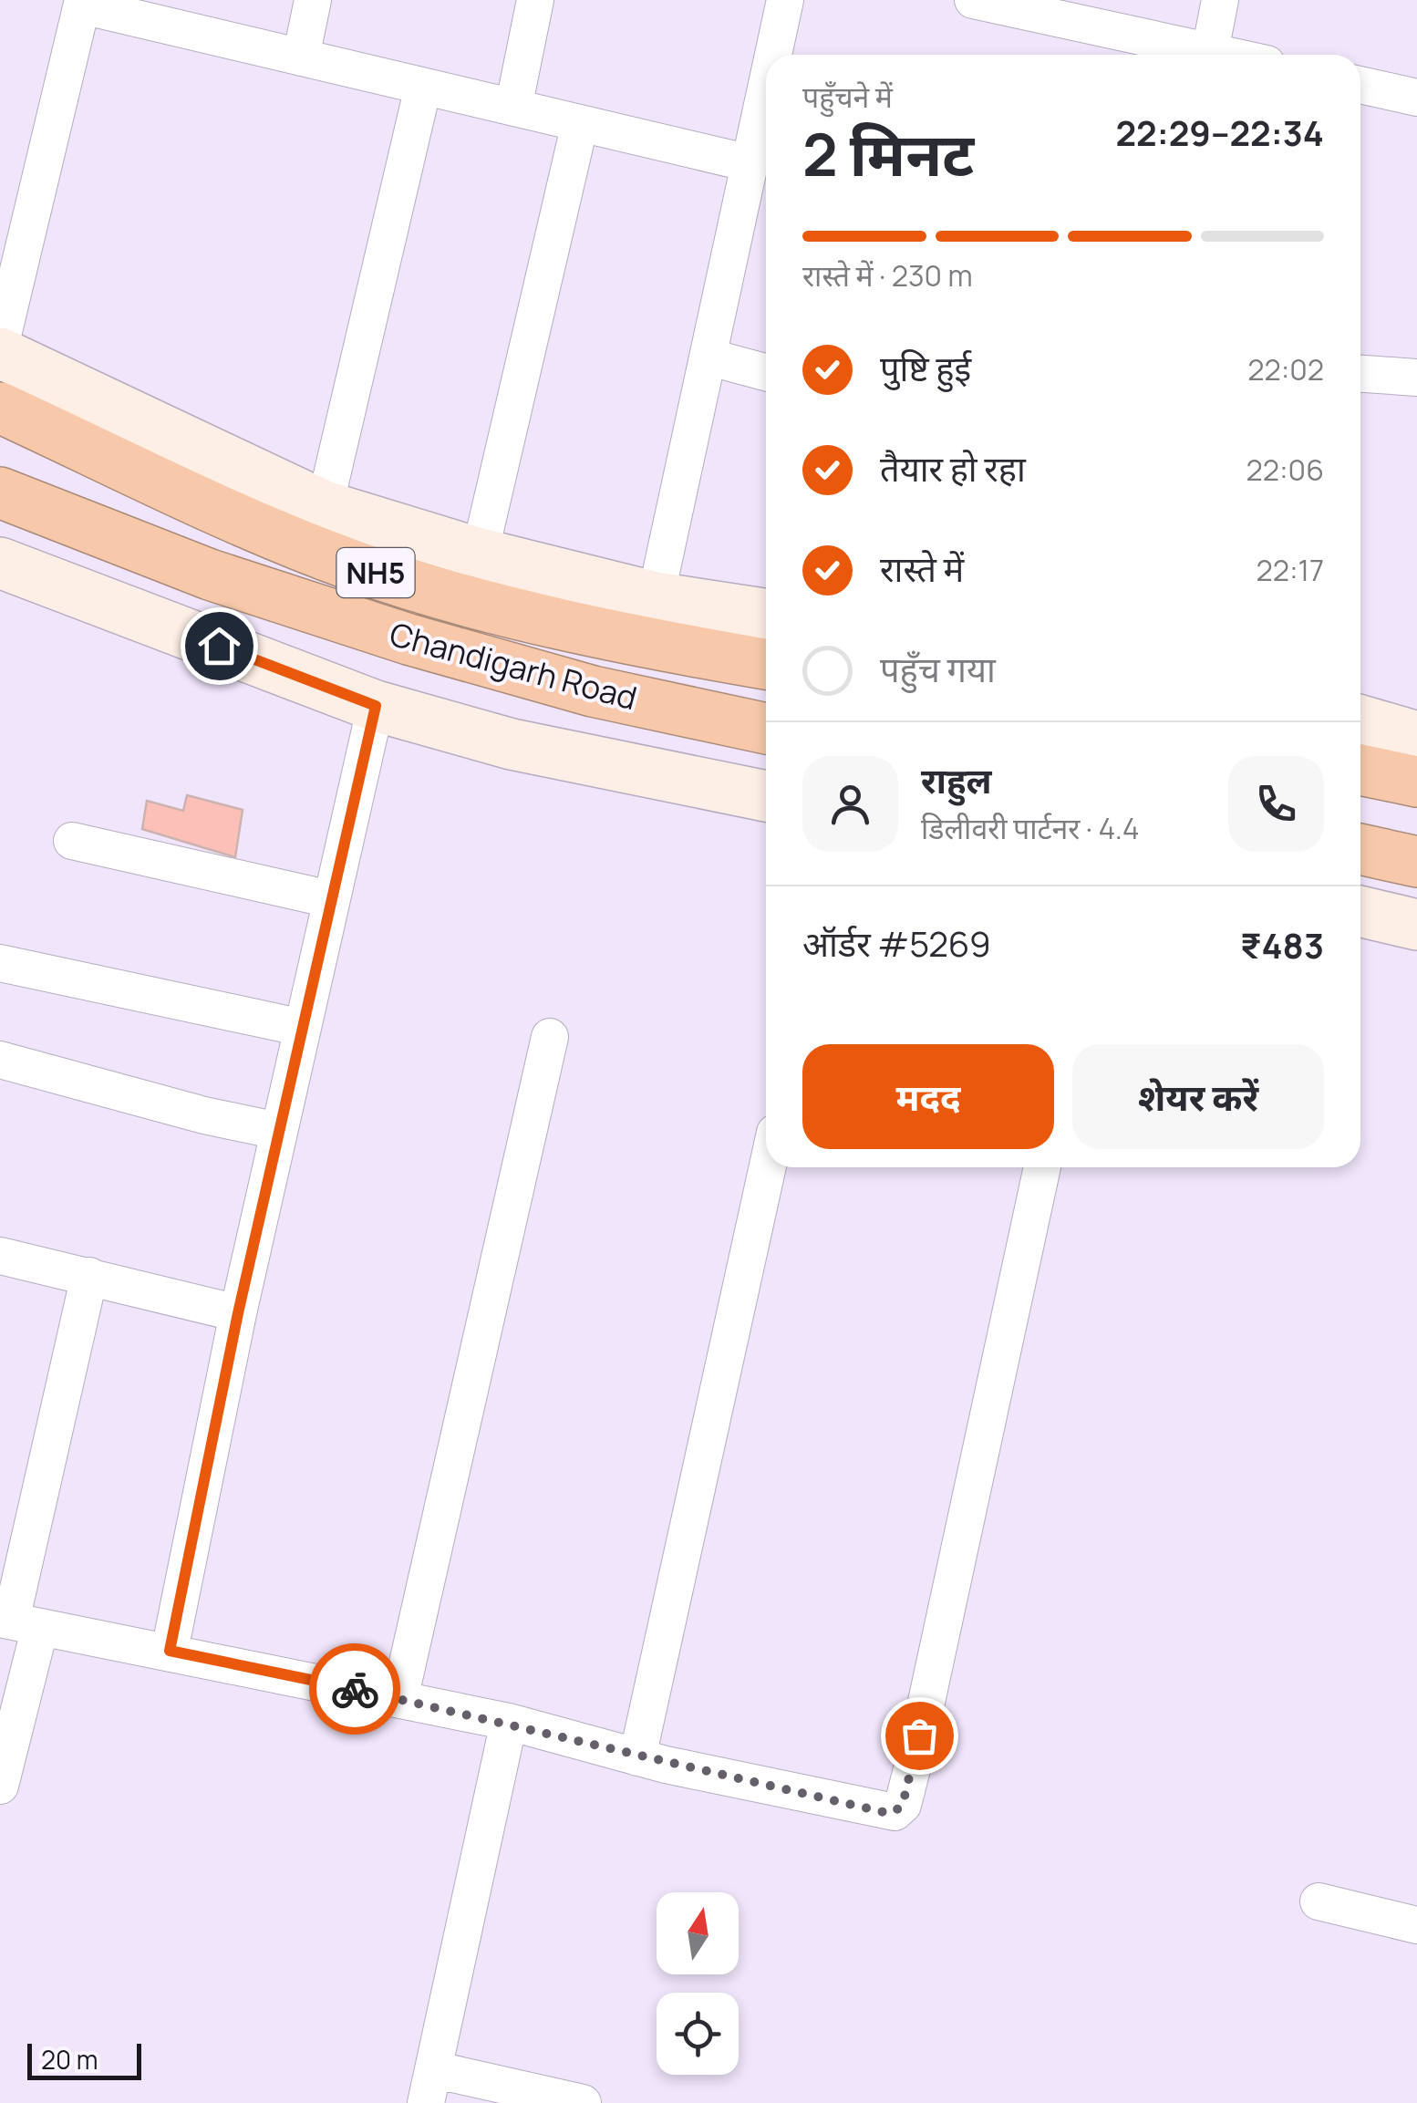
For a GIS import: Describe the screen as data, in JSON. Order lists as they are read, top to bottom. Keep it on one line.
{"streets":{"highway":["NH5","Chandigarh Road"]},"scale_bar":"20 m","north":"top","page":{"heading":["2 मिनट","पहुँचने में","22:29–22:34"],"panel":["राहुल","डिलीवरी पार्टनर · 4.4","ऑर्डर #5269","₹483"],"bar":"रास्ते में · 230 m","list":[["पुष्टि हुई","22:02"],["तैयार हो रहा","22:06"],["रास्ते में","22:17"],"पहुँच गया"],"buttons":["मदद","शेयर करें"],"scale":"20 m"}}
